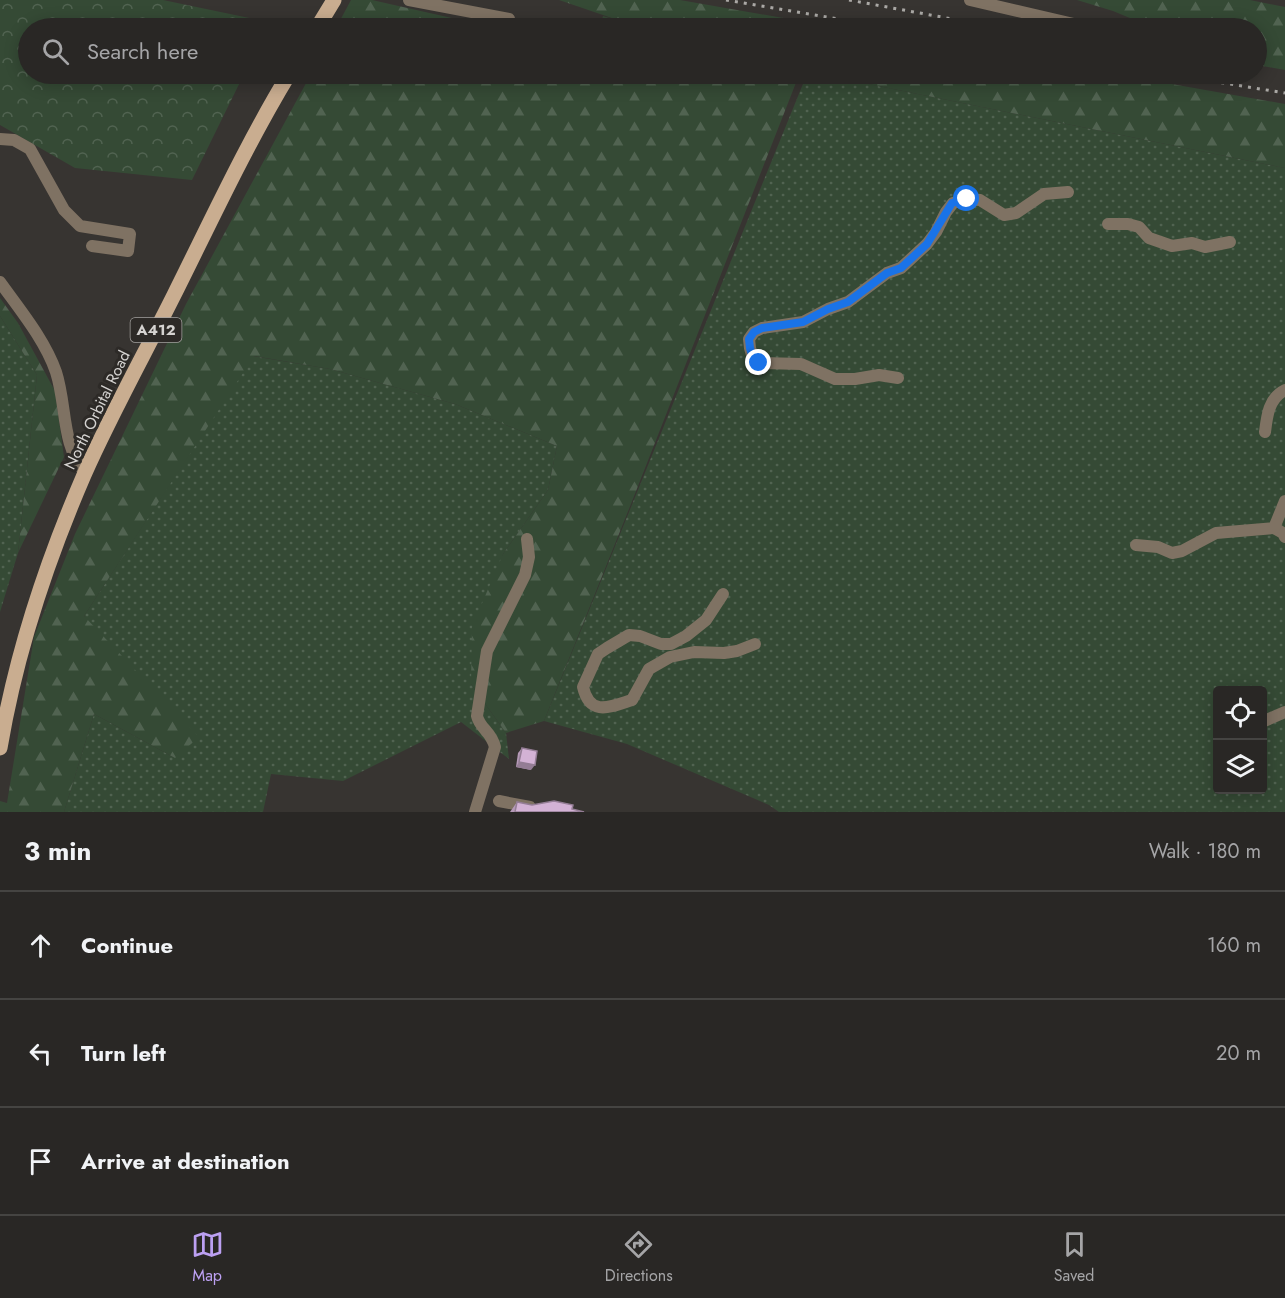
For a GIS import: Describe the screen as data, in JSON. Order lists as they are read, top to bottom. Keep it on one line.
{"streets":{"main road":["A412","North Orbital Road"]},"page":{"search":"Search here","heading":["3 min","Walk · 180 m"],"list":[["Continue","160 m"],["Turn left","20 m"],"Arrive at destination"],"nav":["Map","Directions","Saved"]}}
